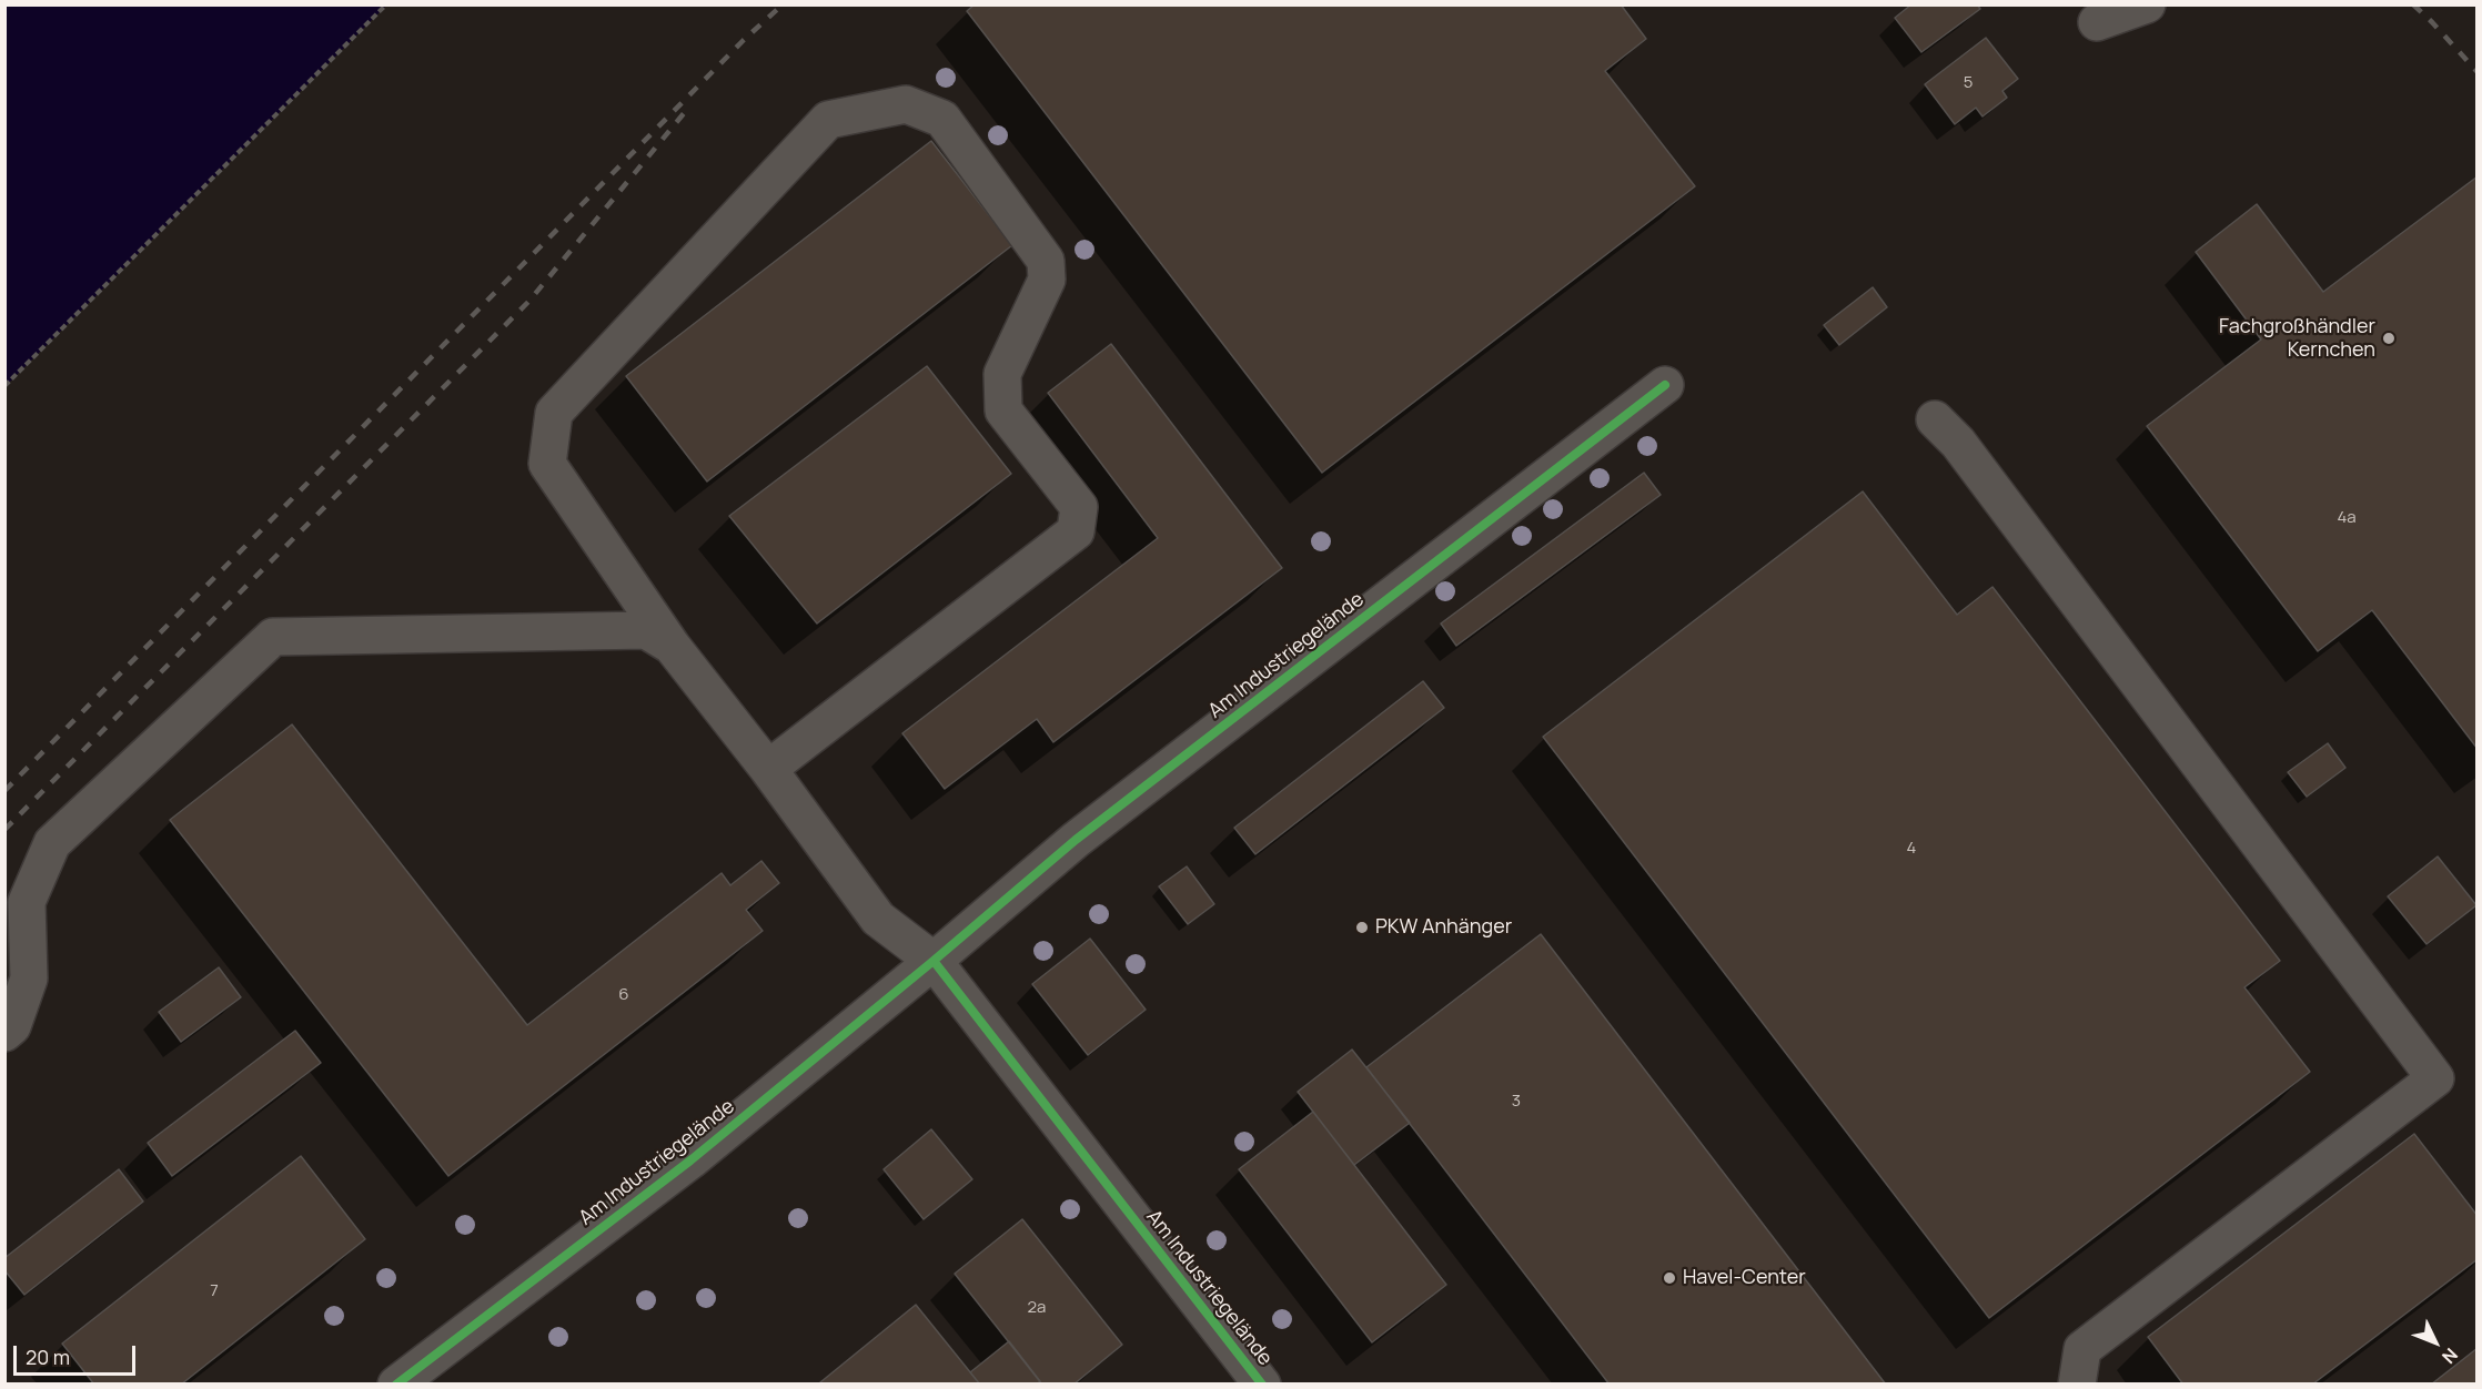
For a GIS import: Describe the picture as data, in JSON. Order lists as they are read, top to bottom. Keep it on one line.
{"streets":{"street":["Am Industriegelände"]},"places":["Fachgroßhändler Kernchen","PKW Anhänger","Havel-Center"],"house_numbers":["5","4a","4","6","3","7","2a"],"scale_bar":"20 m","north":"bottom right"}
